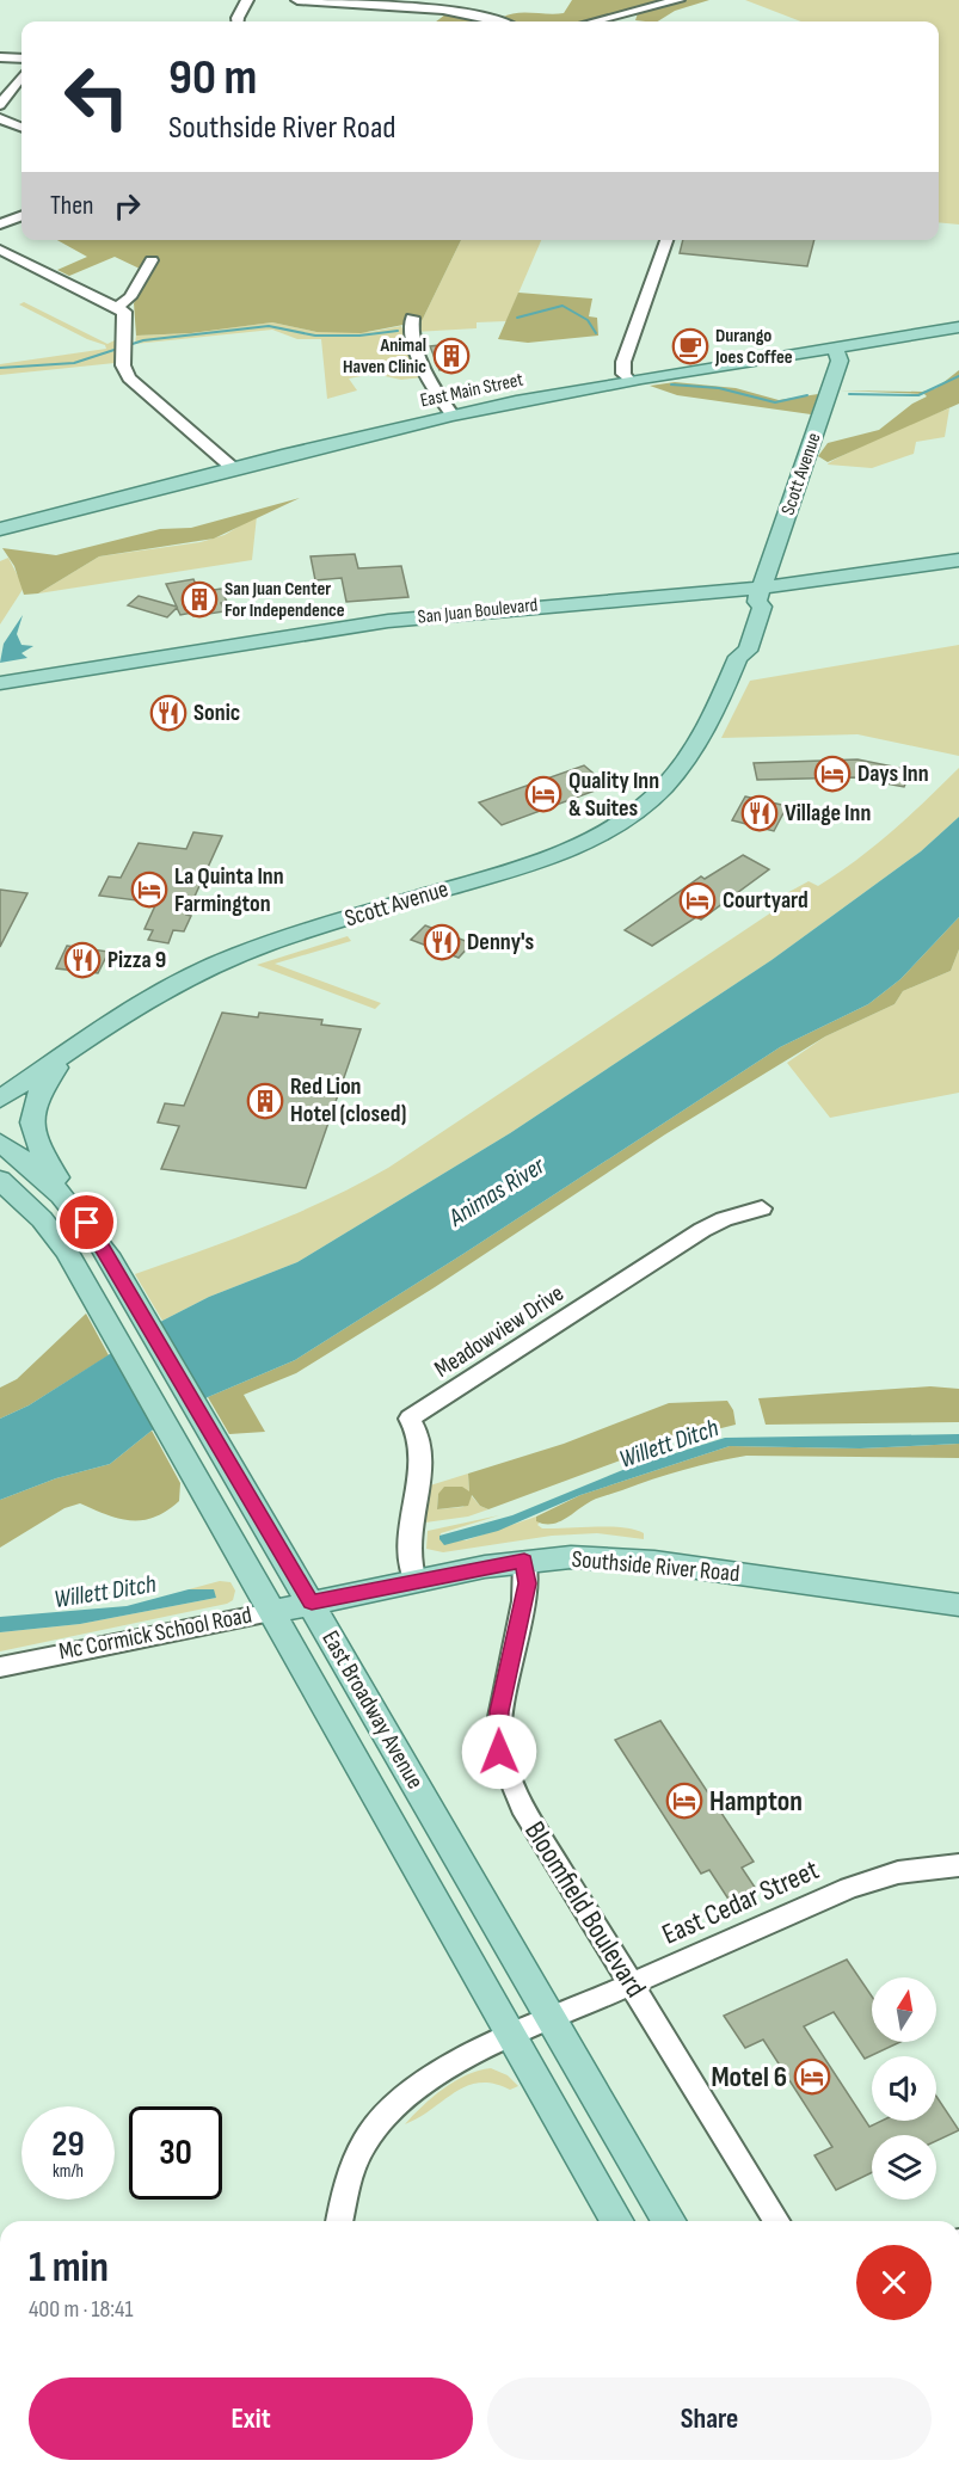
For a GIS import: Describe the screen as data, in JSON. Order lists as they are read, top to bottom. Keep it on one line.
{"streets":{"main road":["East Main Street","Scott Avenue","San Juan Boulevard","Southside River Road","Mc Cormick School Road","East Broadway Avenue"],"street":["Meadowview Drive","East Cedar Street","Bloomfield Boulevard"]},"crossings":[["East Main Street","Scott Avenue"],["Scott Avenue","San Juan Boulevard"],["Meadowview Drive","Southside River Road"],["Southside River Road","Mc Cormick School Road"],["Southside River Road","East Broadway Avenue"],["Southside River Road","Bloomfield Boulevard"],["Mc Cormick School Road","East Broadway Avenue"],["East Broadway Avenue","East Cedar Street"],["East Cedar Street","Bloomfield Boulevard"]],"water":["Animas River","Willett Ditch"],"places":{"cafe":["Durango Joes Coffee"],"building":["Animal Haven Clinic","San Juan Center For Independence","Red Lion Hotel (closed)"],"restaurant":["Sonic","Village Inn","Denny's","Pizza 9"],"hotel":["Days Inn","Quality Inn & Suites","La Quinta Inn Farmington","Courtyard","Hampton","Motel 6"]},"north":"top","page":{"turn":["90 m","Southside River Road"],"then":"Then","speed":"29 km/h","limit":"30","heading":["1 min","400 m · 18:41"],"buttons":["Exit","Share"]}}
